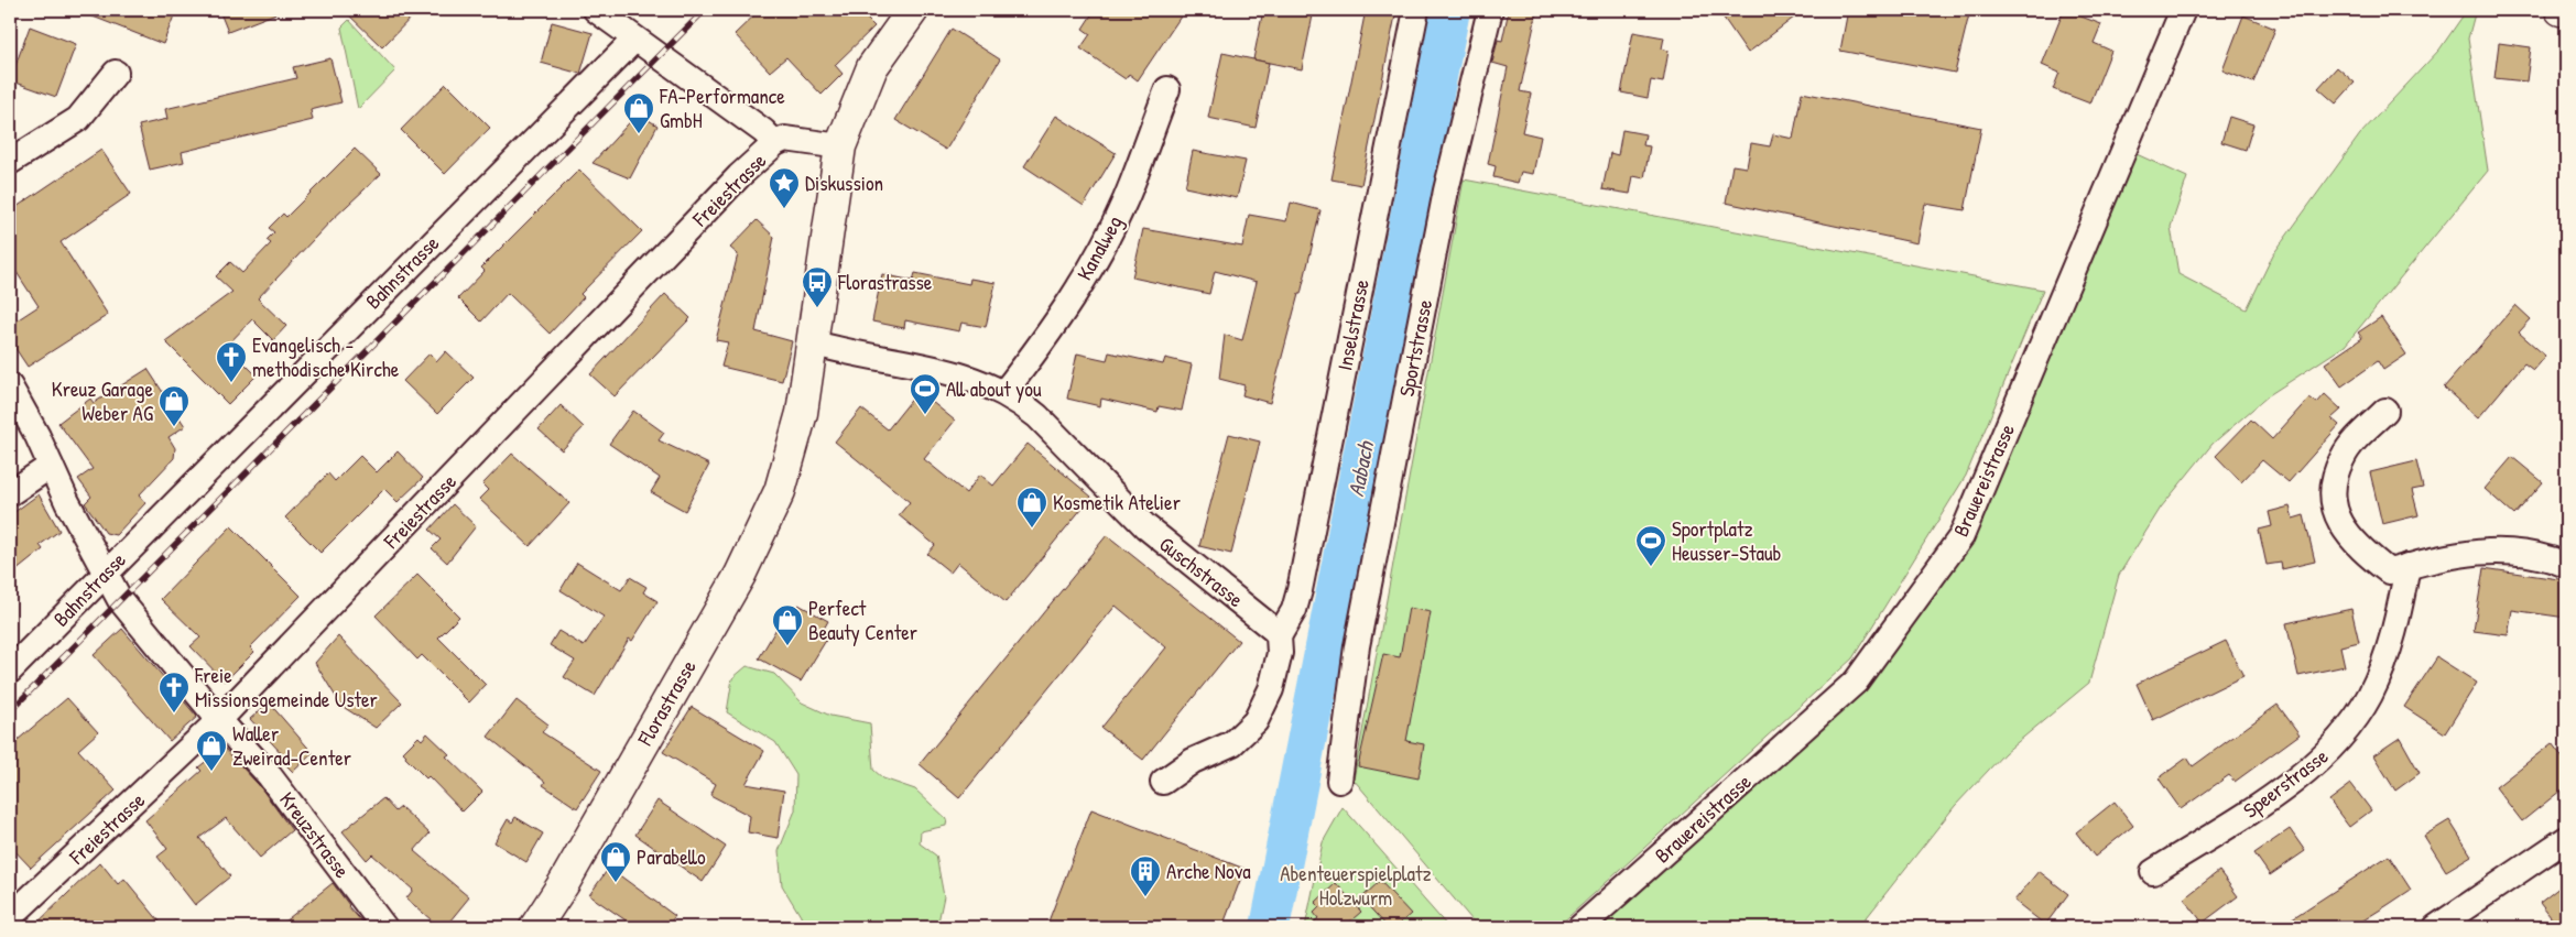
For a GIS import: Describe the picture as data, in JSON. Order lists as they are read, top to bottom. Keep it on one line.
{"streets":{"main road":["Florastrasse"],"street":["Freiestrasse","Kanalweg","Bahnstrasse","Inselstrasse","Sportstrasse","Brauereistrasse","Guschstrasse","Speerstrasse","Kreuzstrasse"]},"crossings":[["Freiestrasse","Florastrasse"],["Freiestrasse","Kreuzstrasse"],["Kanalweg","Guschstrasse"],["Bahnstrasse","Kreuzstrasse"],["Inselstrasse","Guschstrasse"],["Guschstrasse","Florastrasse"]],"water":["Aabach"],"parks":["Abenteuerspielplatz Holzwurm"],"places":{"shop":["FA-Performance GmbH","Kreuz Garage Weber AG","Kosmetik Atelier","Perfect Beauty Center","Waller Zweirad-Center","Parabello"],"place":["Diskussion"],"bus stop":["Florastrasse"],"church":["Evangelisch - methodische Kirche","Freie Missionsgemeinde Uster"],"sports":["All about you","Sportplatz Heusser-Staub"],"building":["Arche Nova"]}}
